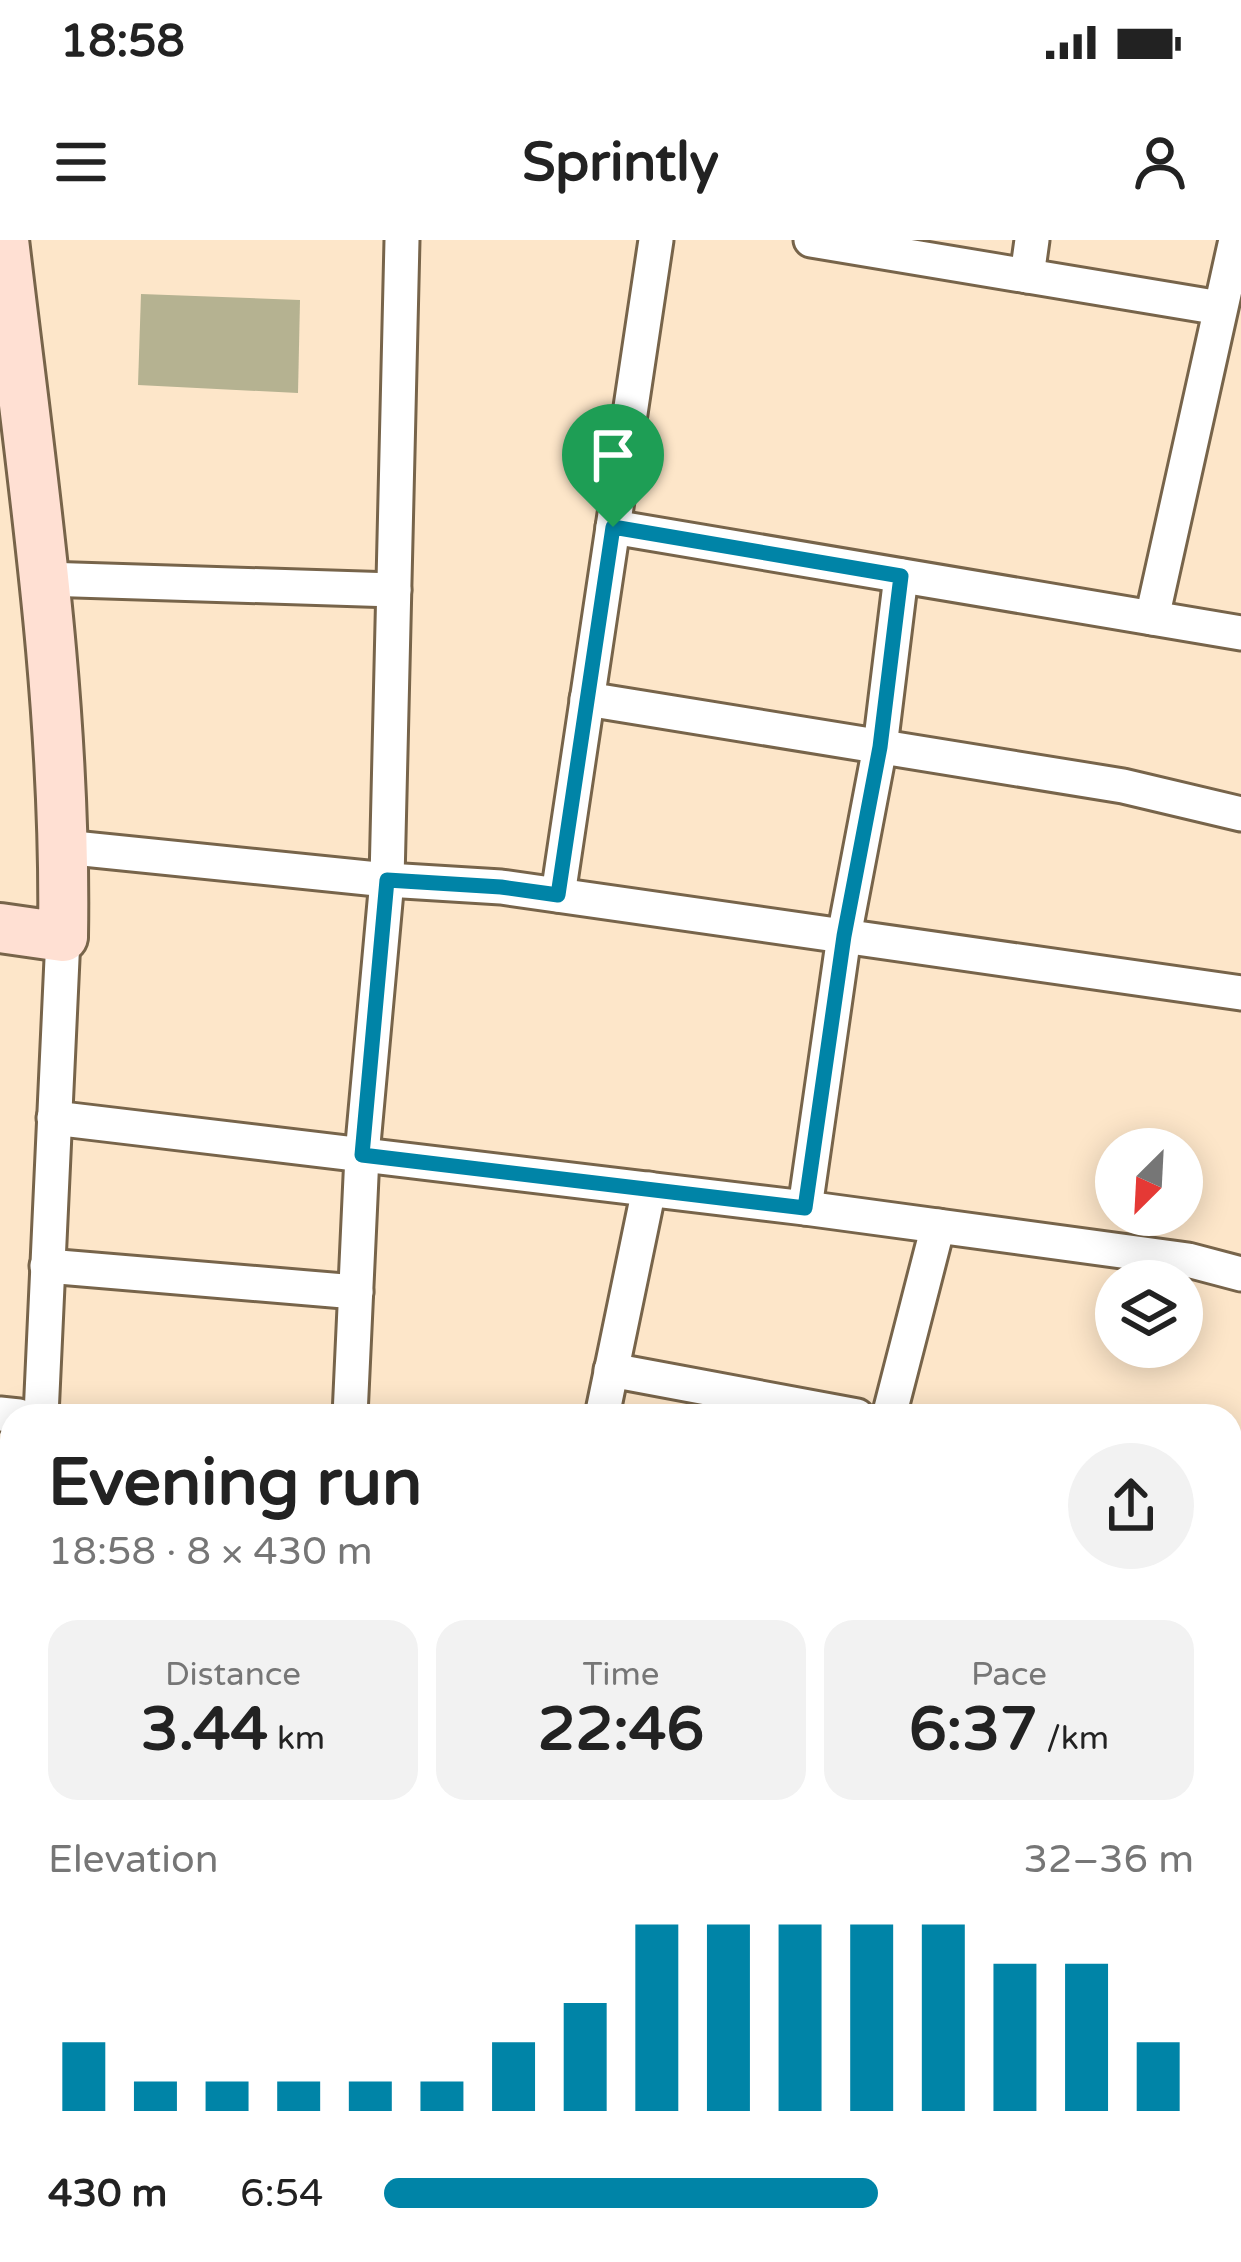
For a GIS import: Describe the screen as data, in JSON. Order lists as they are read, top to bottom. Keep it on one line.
{"north":"bottom left","page":{"status":"18:58","header":"Sprintly","heading":["Evening run","18:58 · 8 × 430 m"],"stats":[["Distance","3.44 km"],["Time","22:46"],["Pace","6:37 /km"]],"chart":["Elevation","32–36 m"],"list":[{"name":"430 m","note":"6:54"}]}}
